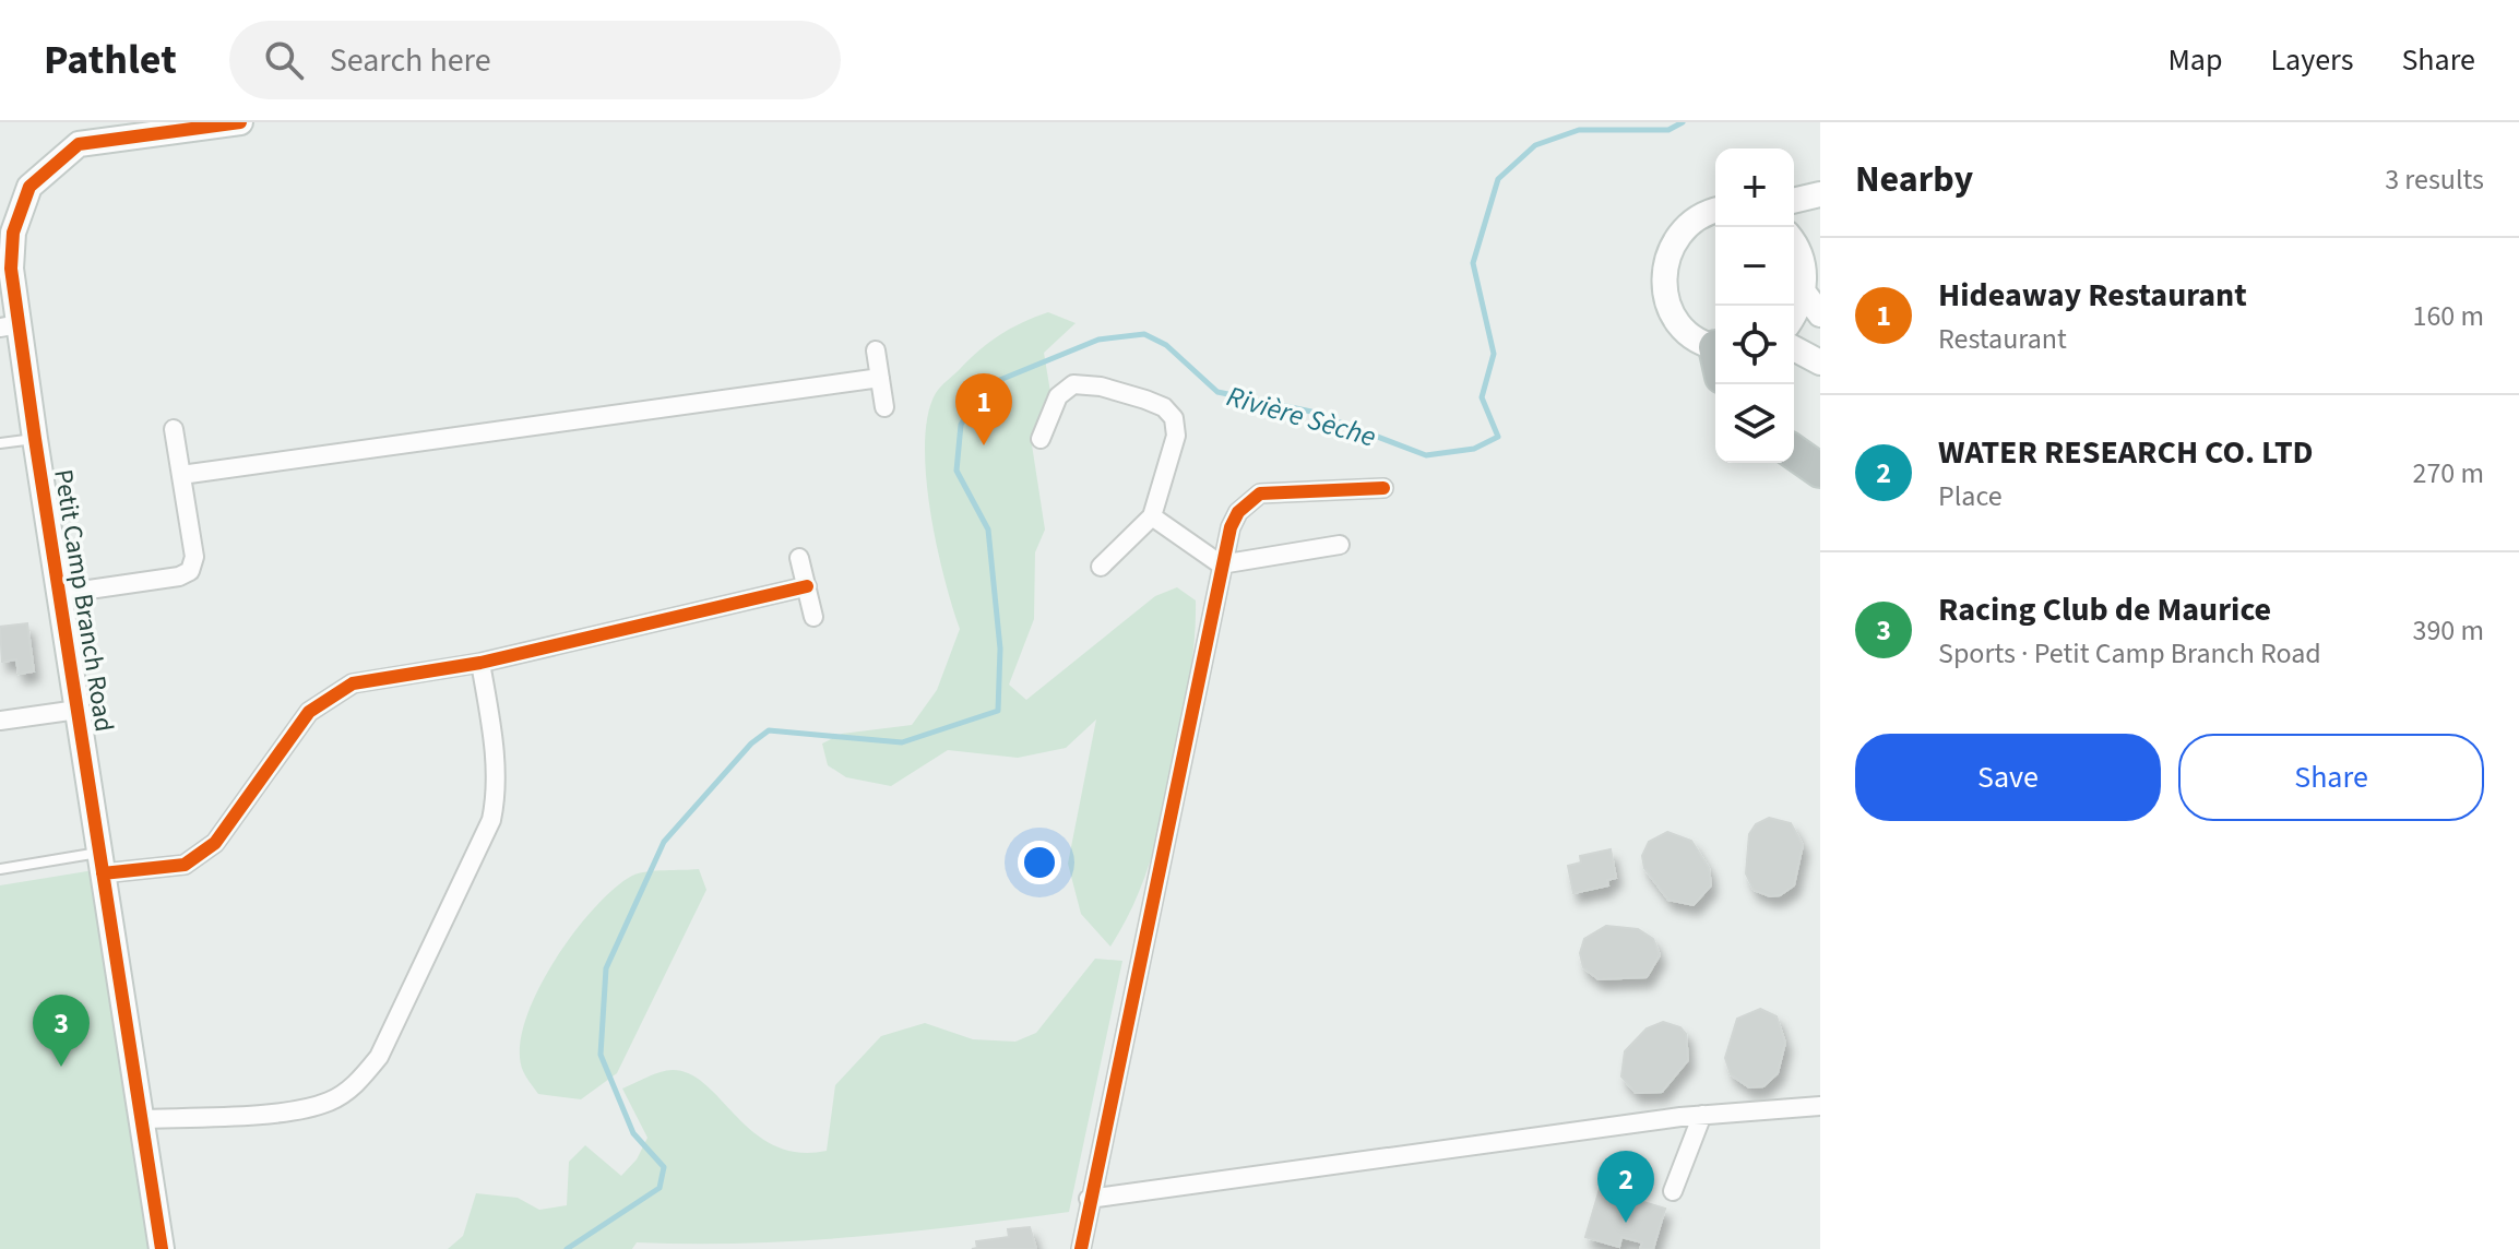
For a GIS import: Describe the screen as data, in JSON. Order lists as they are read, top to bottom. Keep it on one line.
{"streets":{"street":["Petit Camp Branch Road"]},"water":["Rivière Sèche"],"page":{"header":"Pathlet","search":"Search here","nav":["Map","Layers","Share"],"heading":["Nearby","3 results"],"map_buttons":["+","−"],"list":[{"mark":"1","name":"Hideaway Restaurant","note":"Restaurant","value":"160 m"},{"mark":"2","name":"WATER RESEARCH CO. LTD","note":"Place","value":"270 m"},{"mark":"3","name":"Racing Club de Maurice","note":"Sports · Petit Camp Branch Road","value":"390 m"}],"pins":["1","3","2"],"buttons":["Save","Share"]}}
